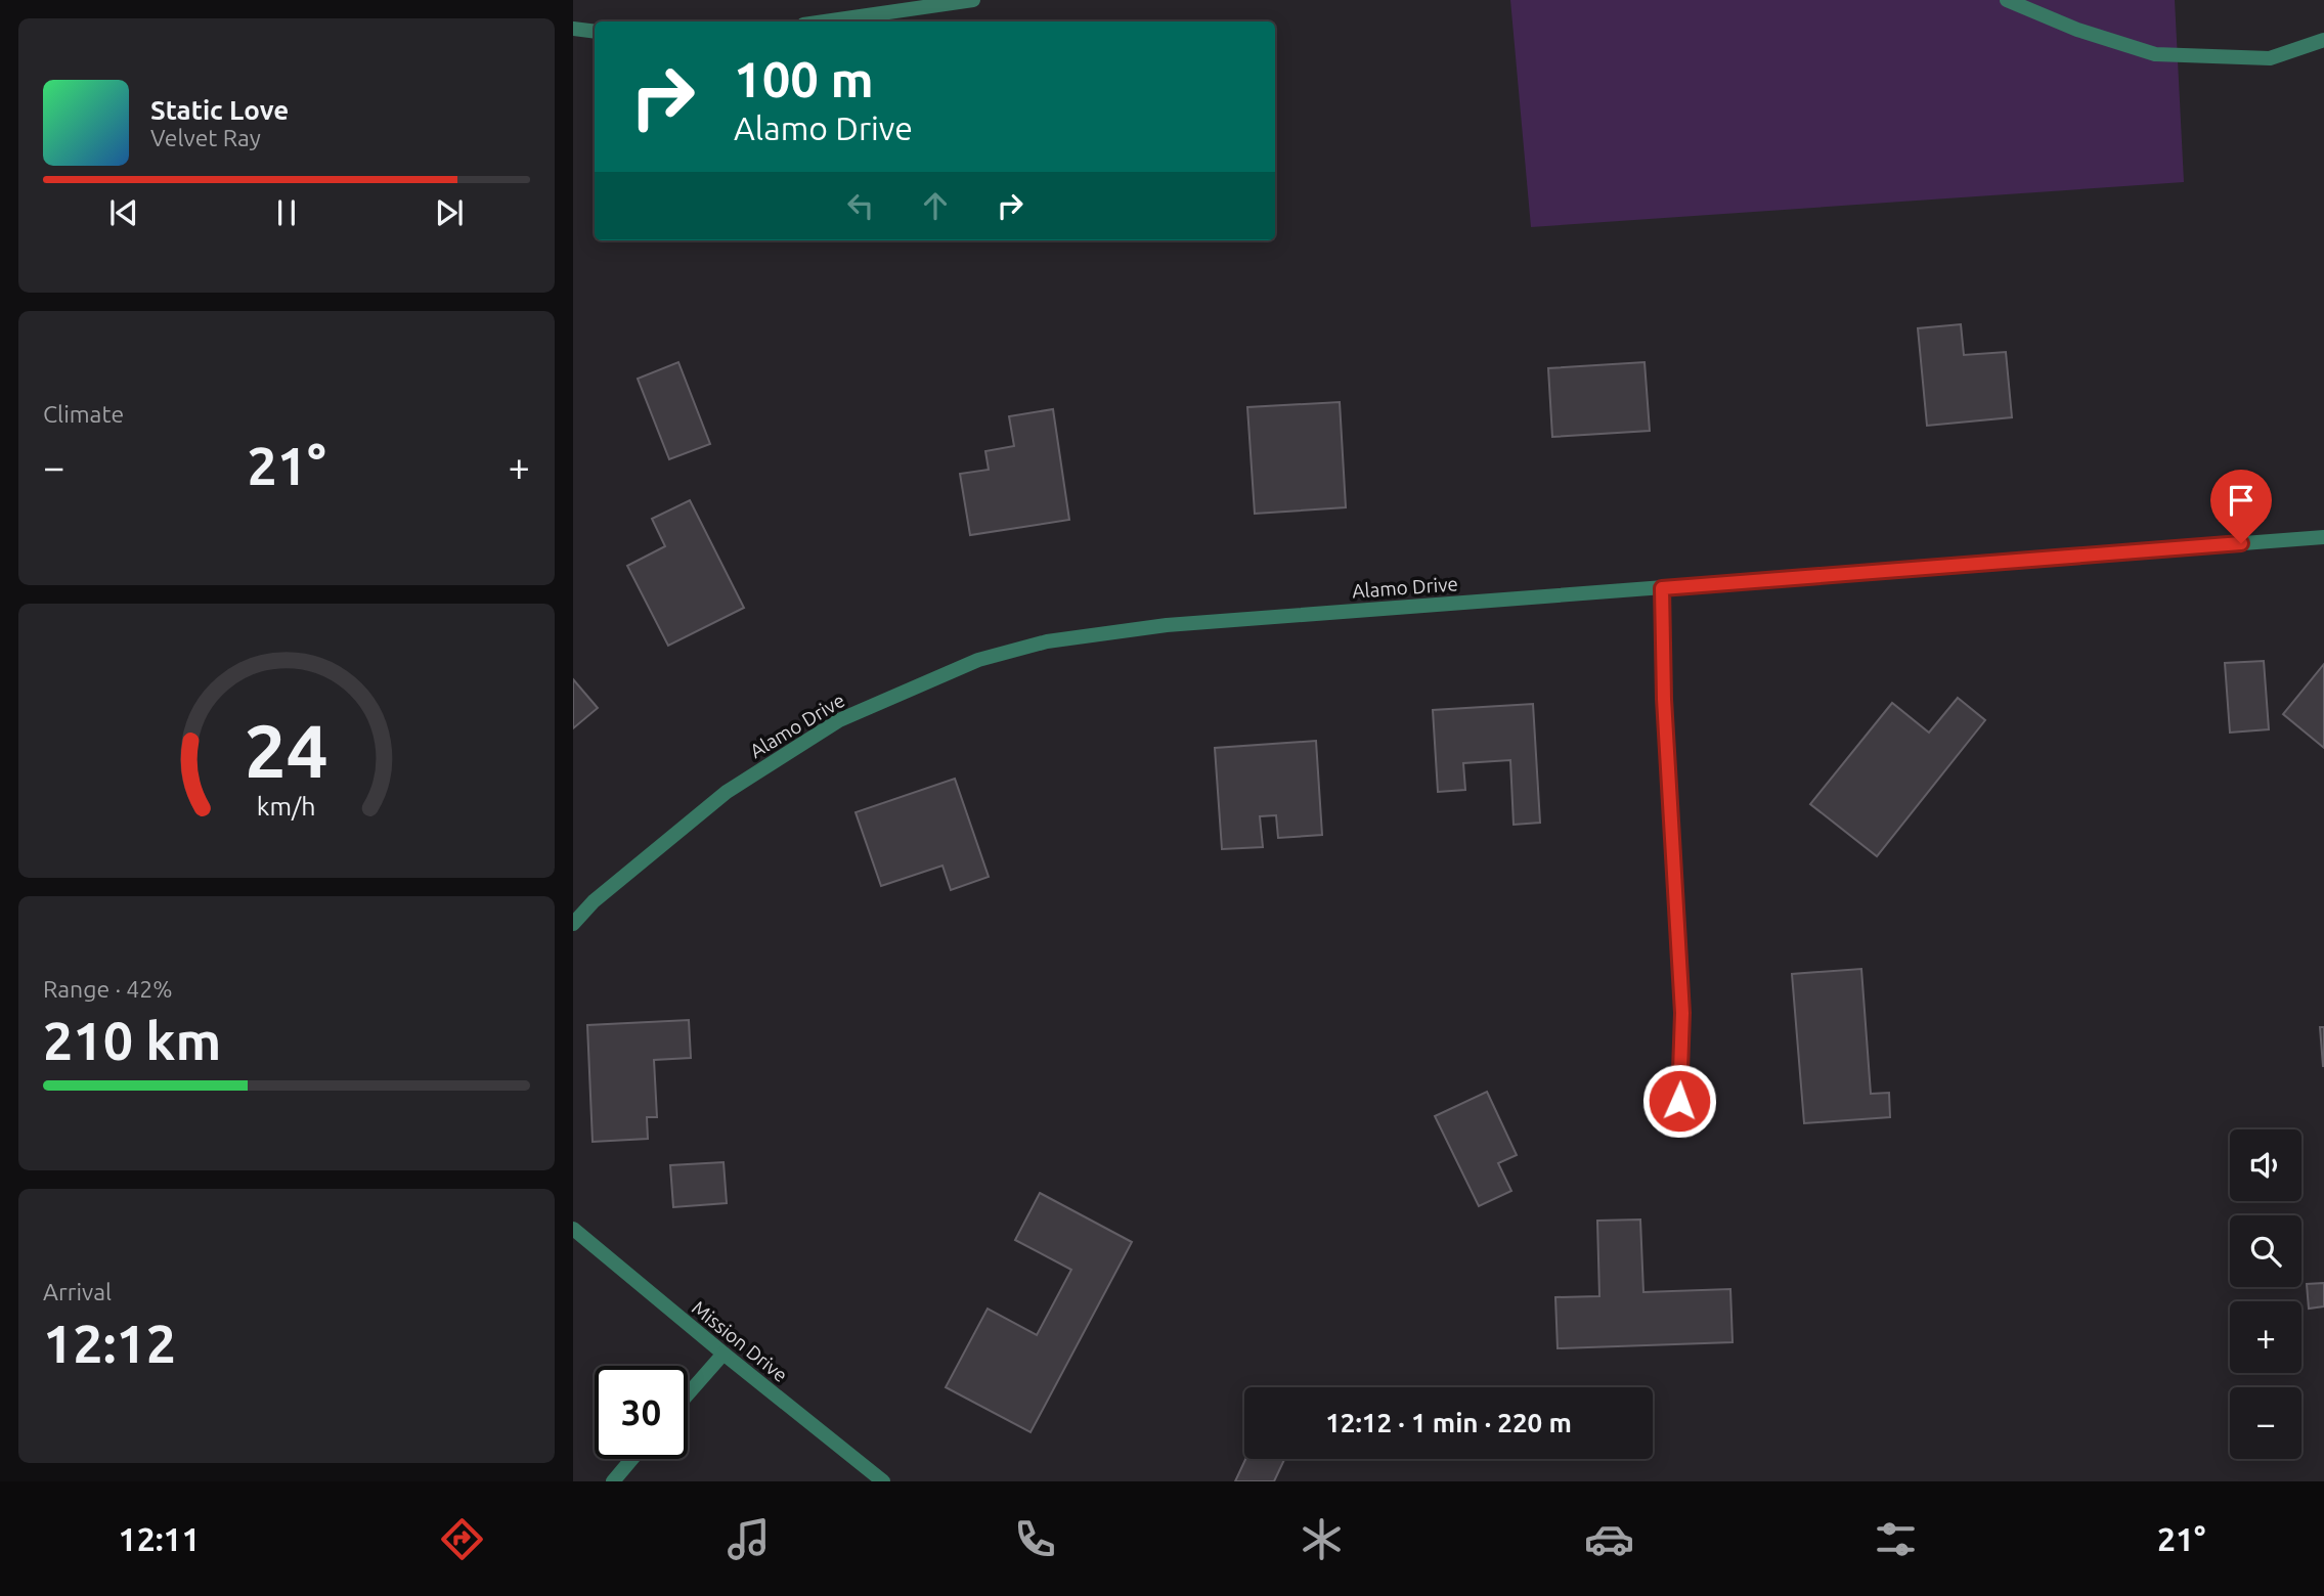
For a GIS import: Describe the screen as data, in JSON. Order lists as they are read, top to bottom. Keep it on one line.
{"streets":{"street":["Alamo Drive","Mission Drive"]},"page":{"turn":["100 m","Alamo Drive"],"song":["Static Love","Velvet Ray"],"tile":["Climate",["Range · 42%","210 km"],["Arrival","12:12"]],"heat":["−","21°","+"],"map_buttons":["+","−"],"limit":"30","trip":"12:12 · 1 min · 220 m","tabs":["12:11","21°"],"gauge":["24","km/h"]}}
